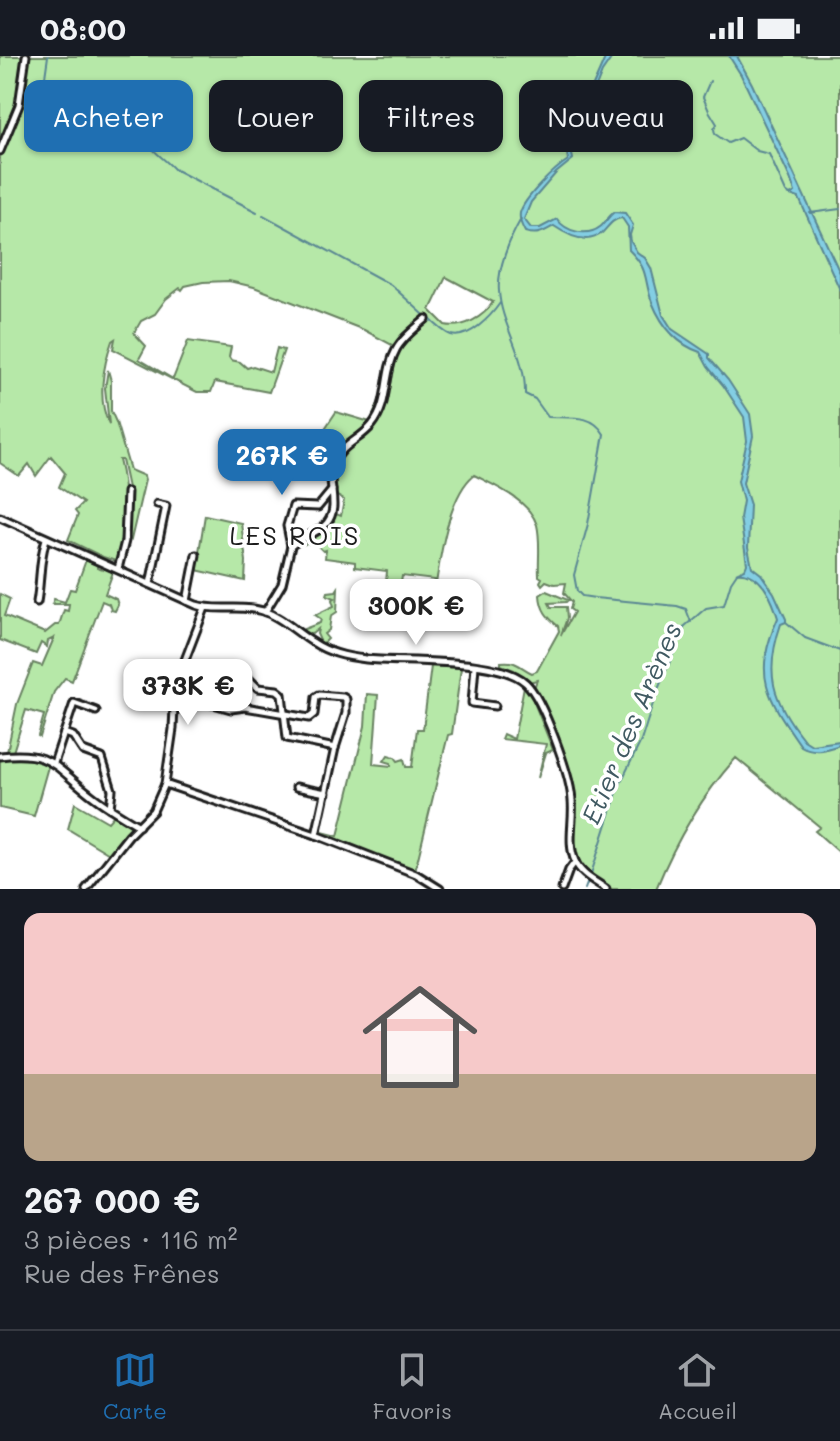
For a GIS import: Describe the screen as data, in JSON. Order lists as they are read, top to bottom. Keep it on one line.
{"districts":["LES ROIS"],"water":["Etier des Arènes"],"page":{"status":"08:00","chip":["Acheter","Louer","Filtres","Nouveau"],"price":["267K €","300K €","373K €"],"list":[{"name":"267 000 €","note":"3 pièces · 116 m² · Rue des Frênes"}],"tabs":["Carte","Favoris","Accueil"]}}
